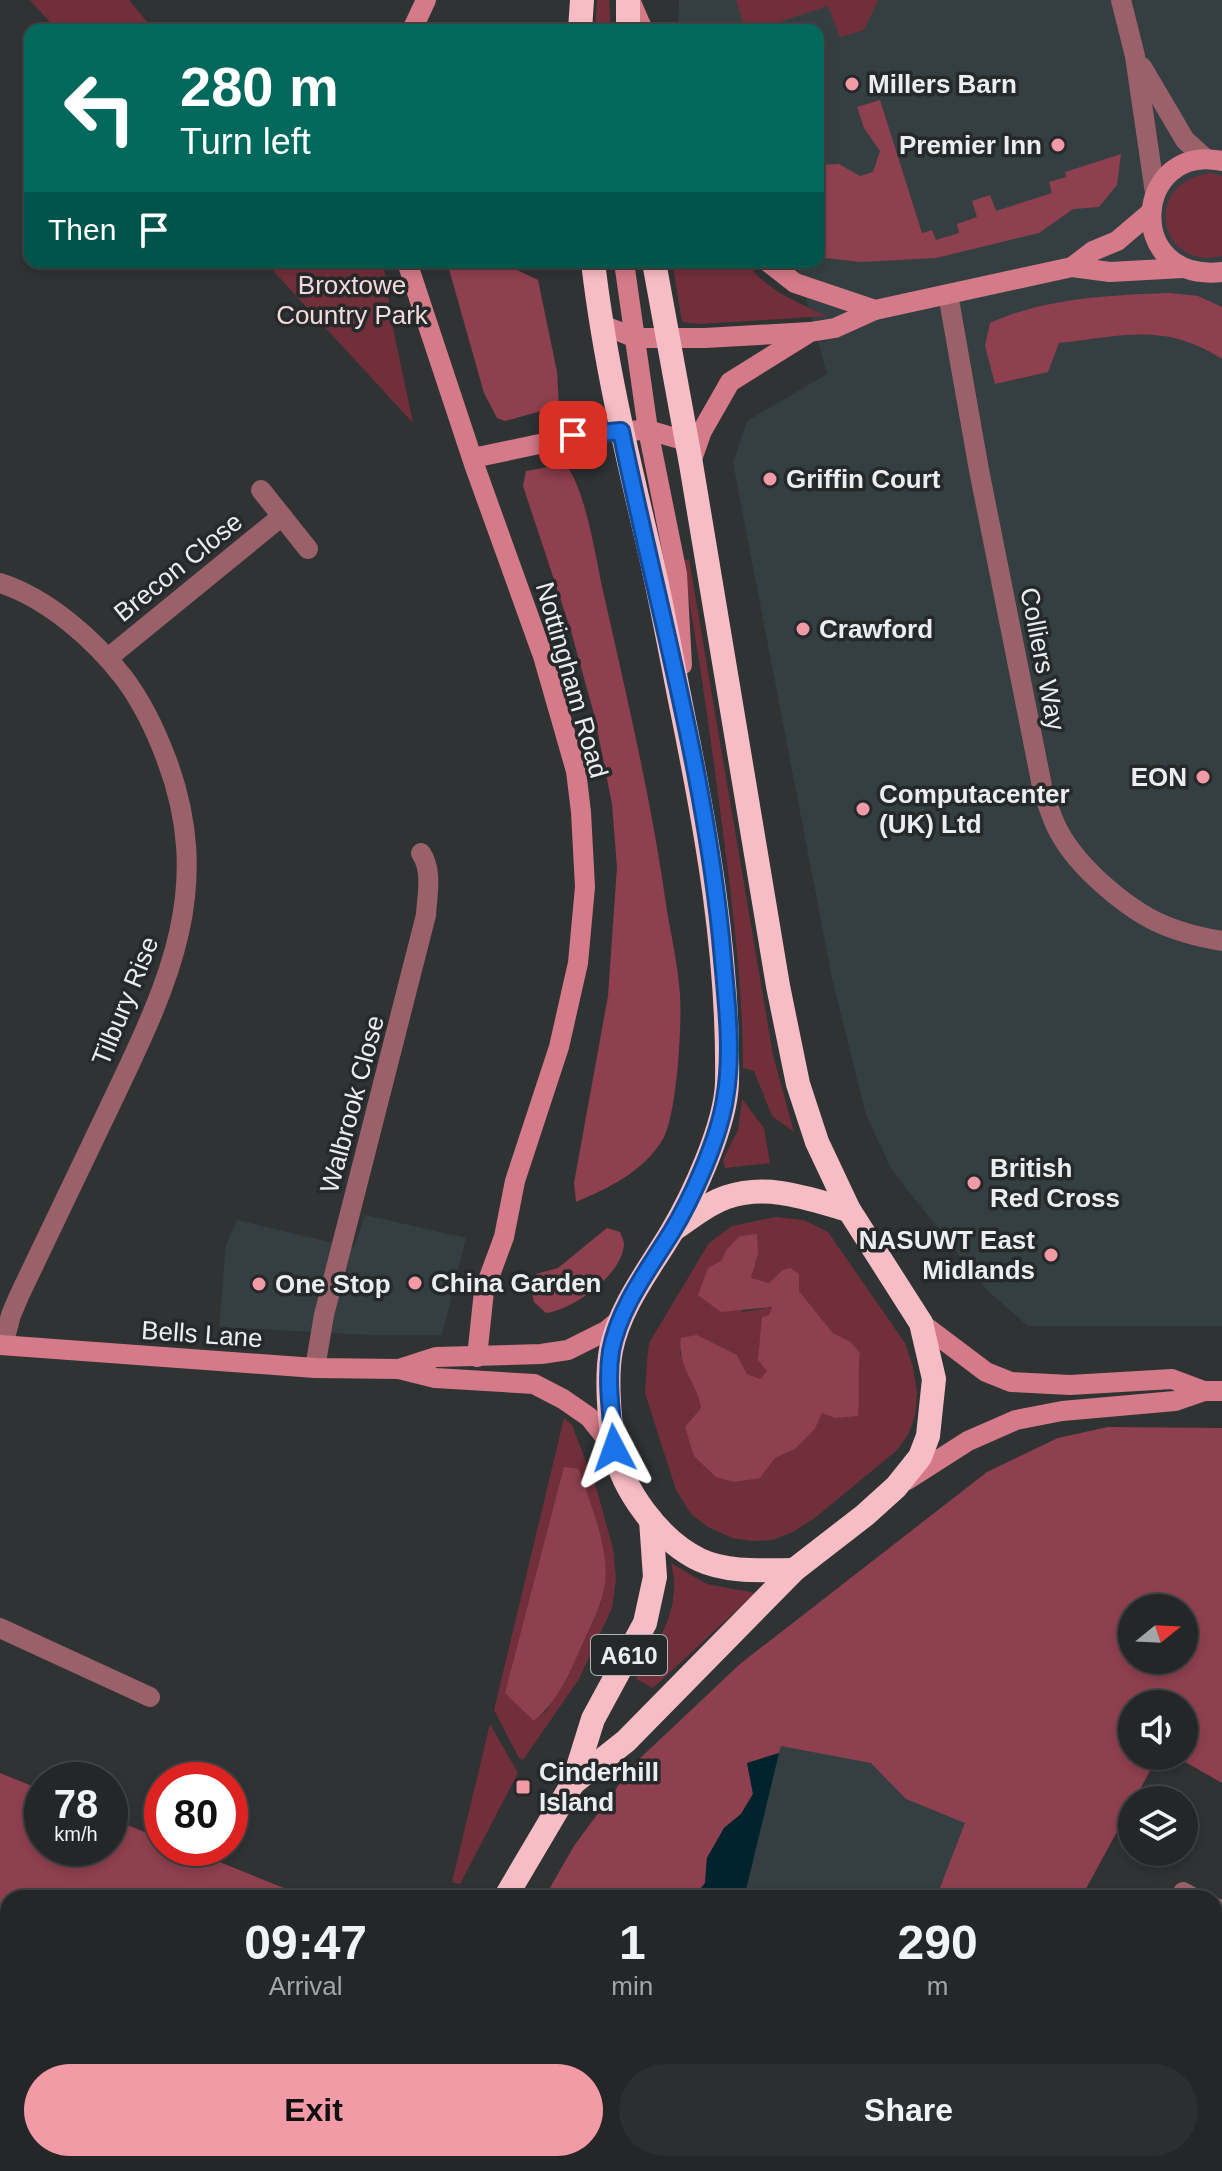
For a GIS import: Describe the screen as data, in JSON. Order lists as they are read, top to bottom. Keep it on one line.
{"streets":{"highway":["A610"],"street":["Brecon Close","Colliers Way","Nottingham Road","Tilbury Rise","Walbrook Close","Bells Lane"]},"crossings":[["Brecon Close","Tilbury Rise"],["Nottingham Road","Bells Lane"],["Tilbury Rise","Bells Lane"],["Walbrook Close","Bells Lane"],["Bells Lane","A610"]],"parks":["Broxtowe Country Park"],"places":{"other":["Millers Barn","Premier Inn","Griffin Court","Crawford","EON","Computacenter (UK) Ltd","British Red Cross","NASUWT East Midlands","China Garden","One Stop"],"transit":["Cinderhill Island"]},"north":"right","page":{"turn":["280 m","Turn left"],"then":"Then","speed":"78 km/h","limit":"80","eta":["09:47","Arrival","1","min","290","m"],"buttons":["Exit","Share"]}}
